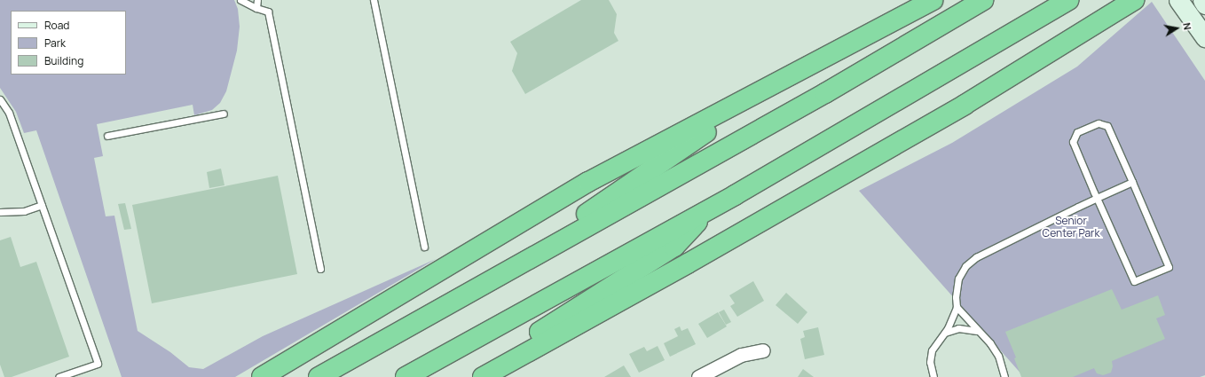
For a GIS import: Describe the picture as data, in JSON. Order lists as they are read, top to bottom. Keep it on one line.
{"parks":["Senior Center Park"],"legend":["Road","Park","Building"],"north":"right"}
